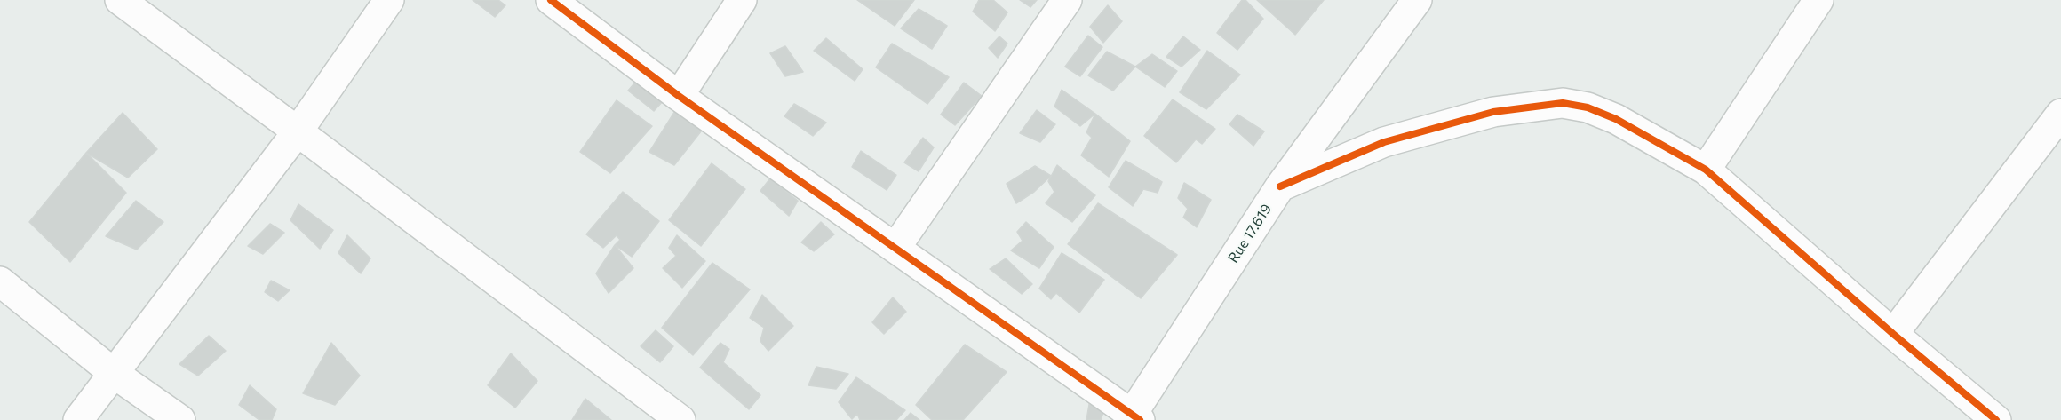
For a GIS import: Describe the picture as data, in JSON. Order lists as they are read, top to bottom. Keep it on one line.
{"streets":{"street":["Rue 17.619"]}}
